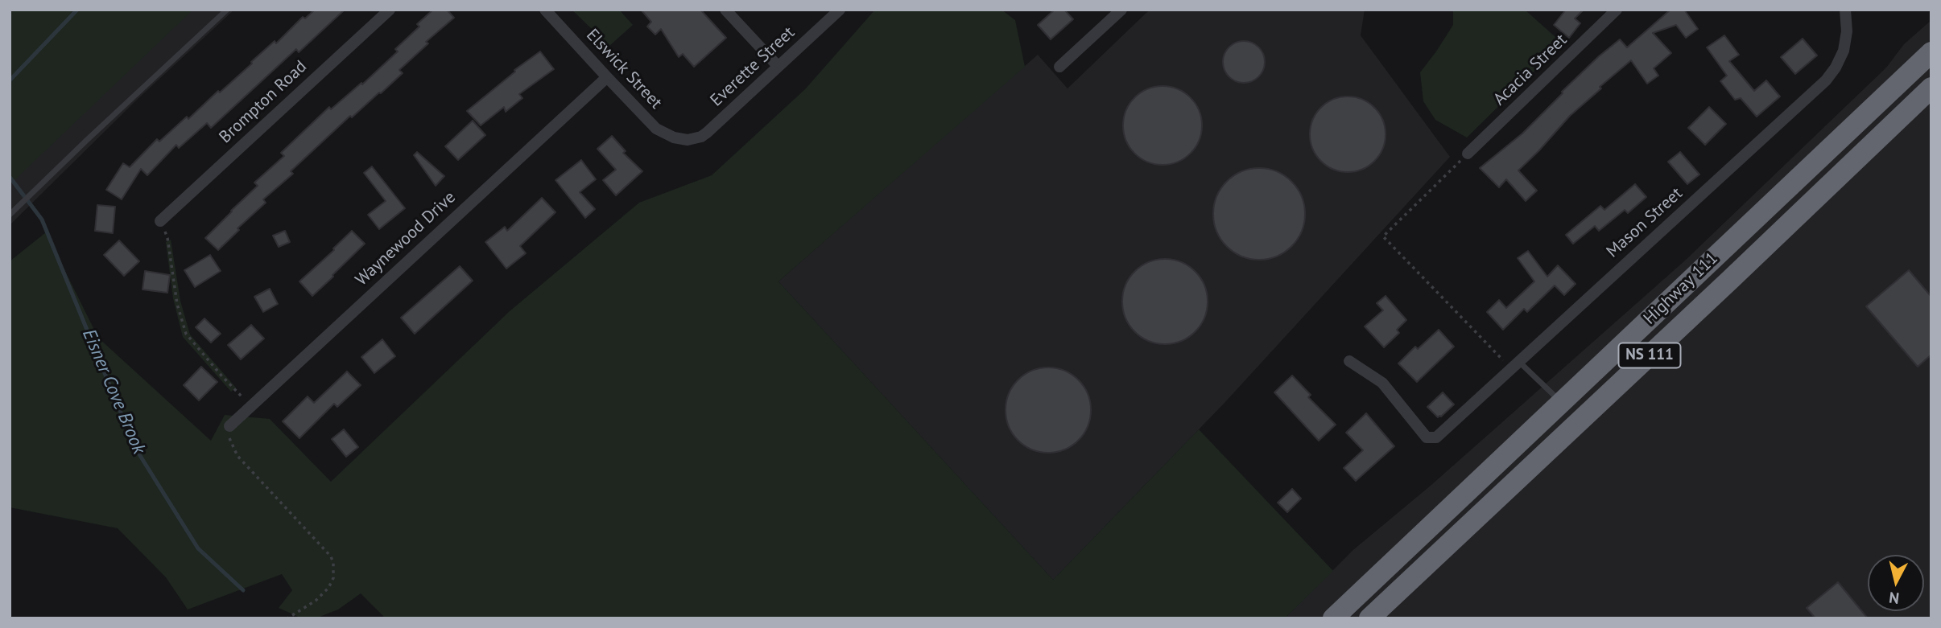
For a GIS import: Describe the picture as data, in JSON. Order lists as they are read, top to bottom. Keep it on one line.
{"streets":{"highway":["Highway 111","NS 111"],"street":["Everette Street","Elswick Street","Acacia Street","Brompton Road","Mason Street","Waynewood Drive"]},"crossings":[["Everette Street","Elswick Street"],["Elswick Street","Waynewood Drive"]],"water":["Eisner Cove Brook"],"north":"bottom"}
